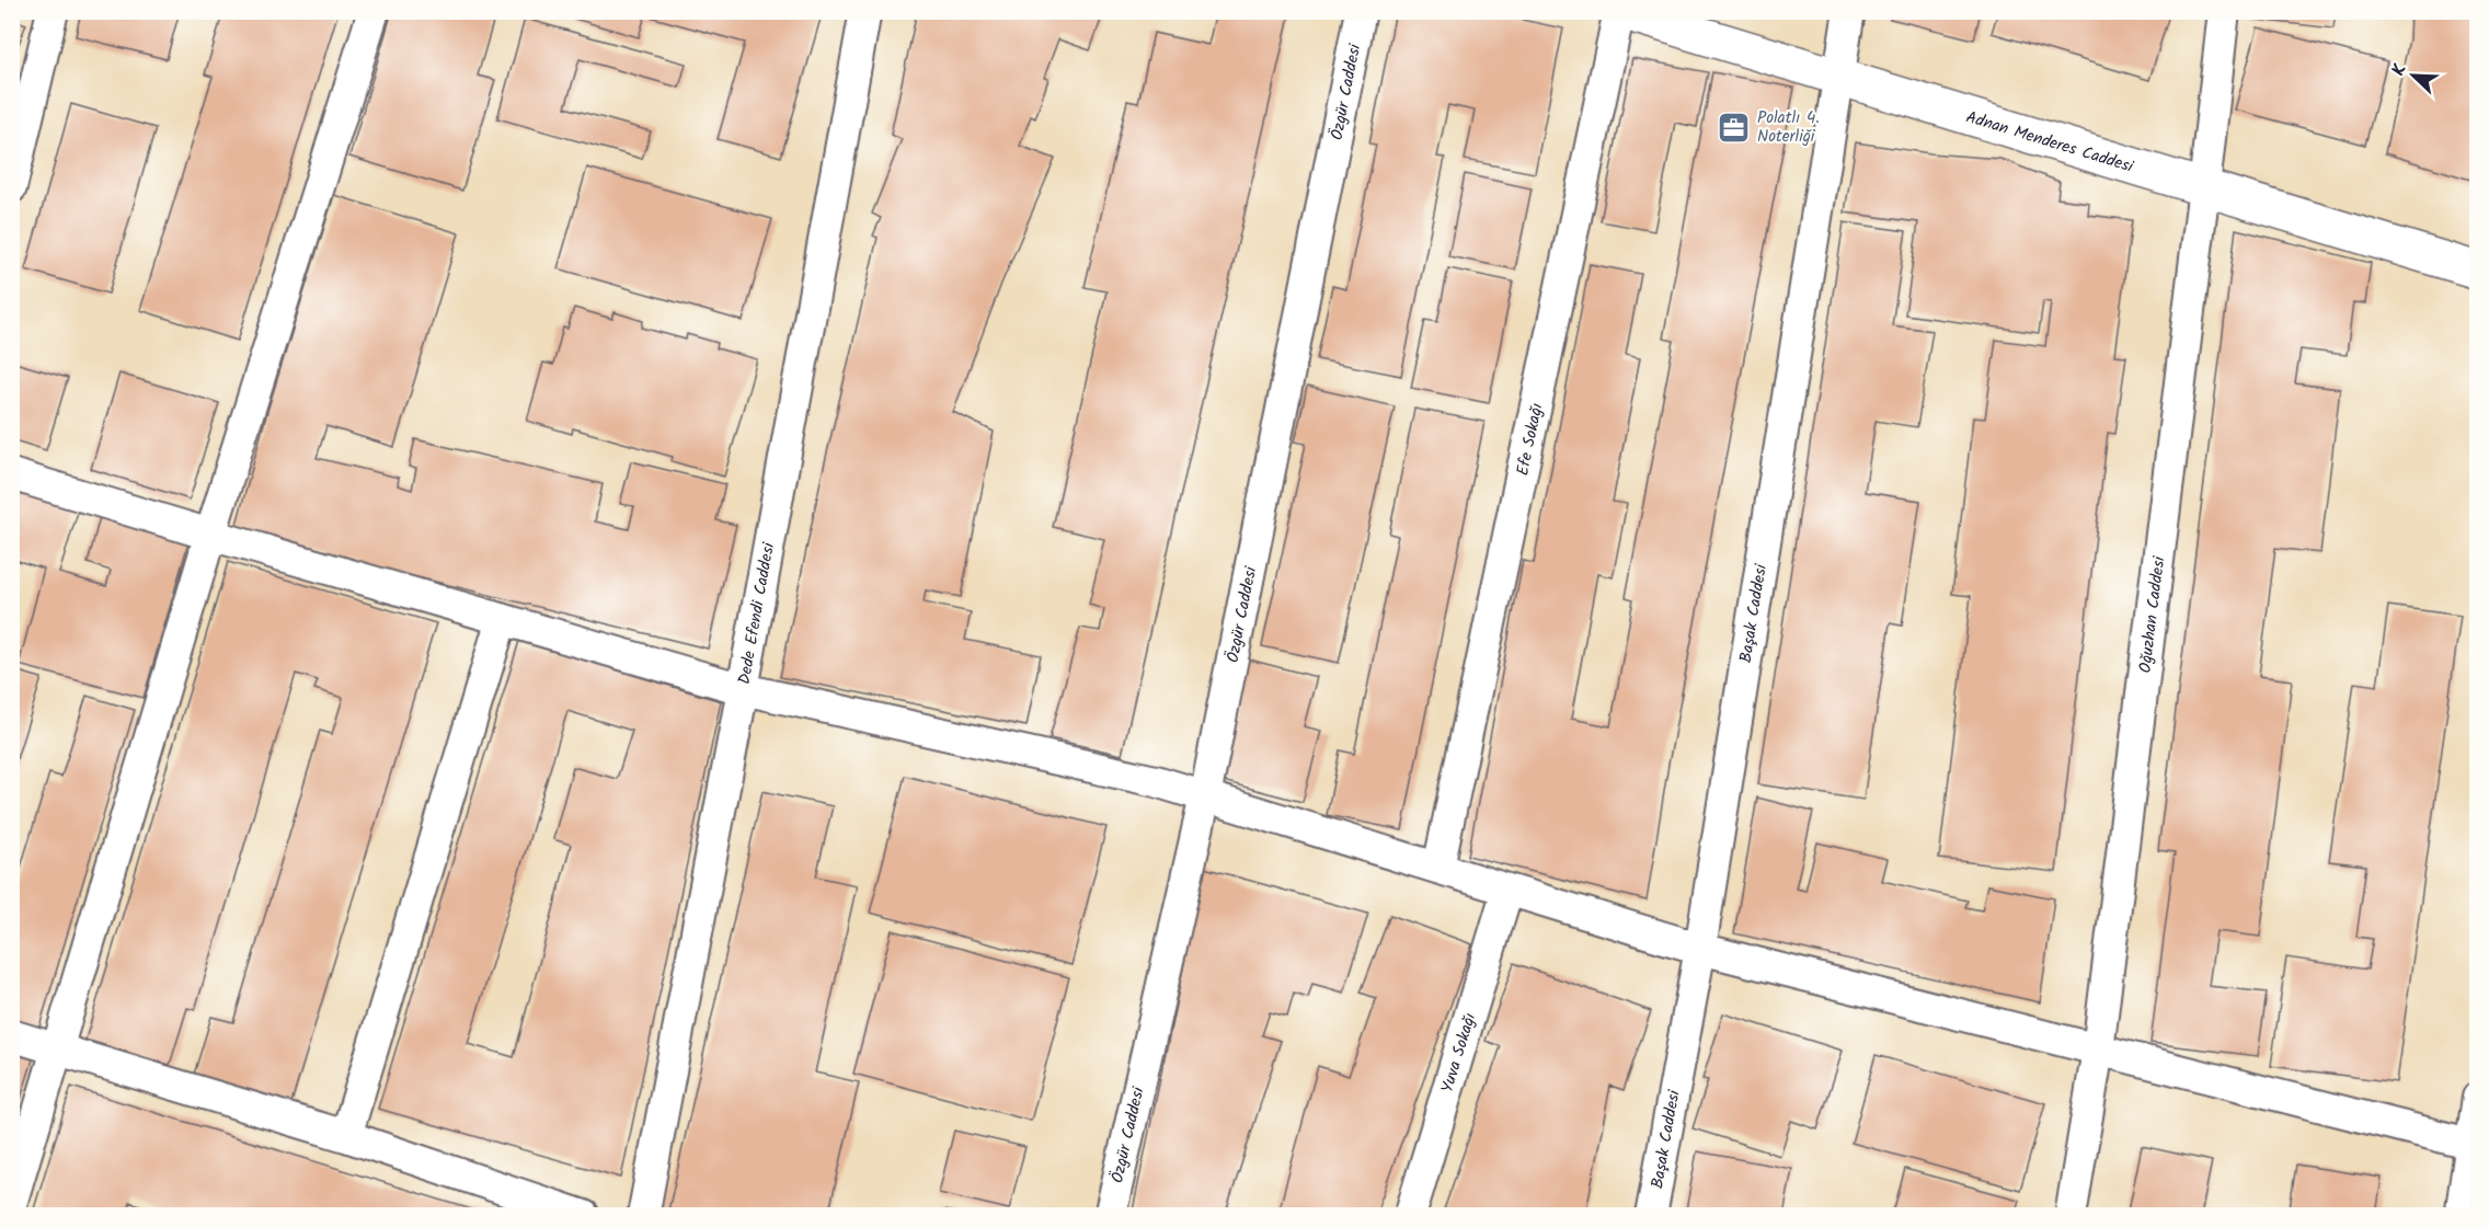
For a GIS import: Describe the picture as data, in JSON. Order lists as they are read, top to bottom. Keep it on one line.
{"streets":{"street":["Özgür Caddesi","Adnan Menderes Caddesi","Efe Sokağı","Dede Efendi Caddesi","Başak Caddesi","Oğuzhan Caddesi","Yuva Sokağı"]},"crossings":[["Adnan Menderes Caddesi","Efe Sokağı"],["Adnan Menderes Caddesi","Başak Caddesi"],["Adnan Menderes Caddesi","Oğuzhan Caddesi"]],"places":{"office":["Polatlı 4. Noterliği"]},"north":"top left"}
